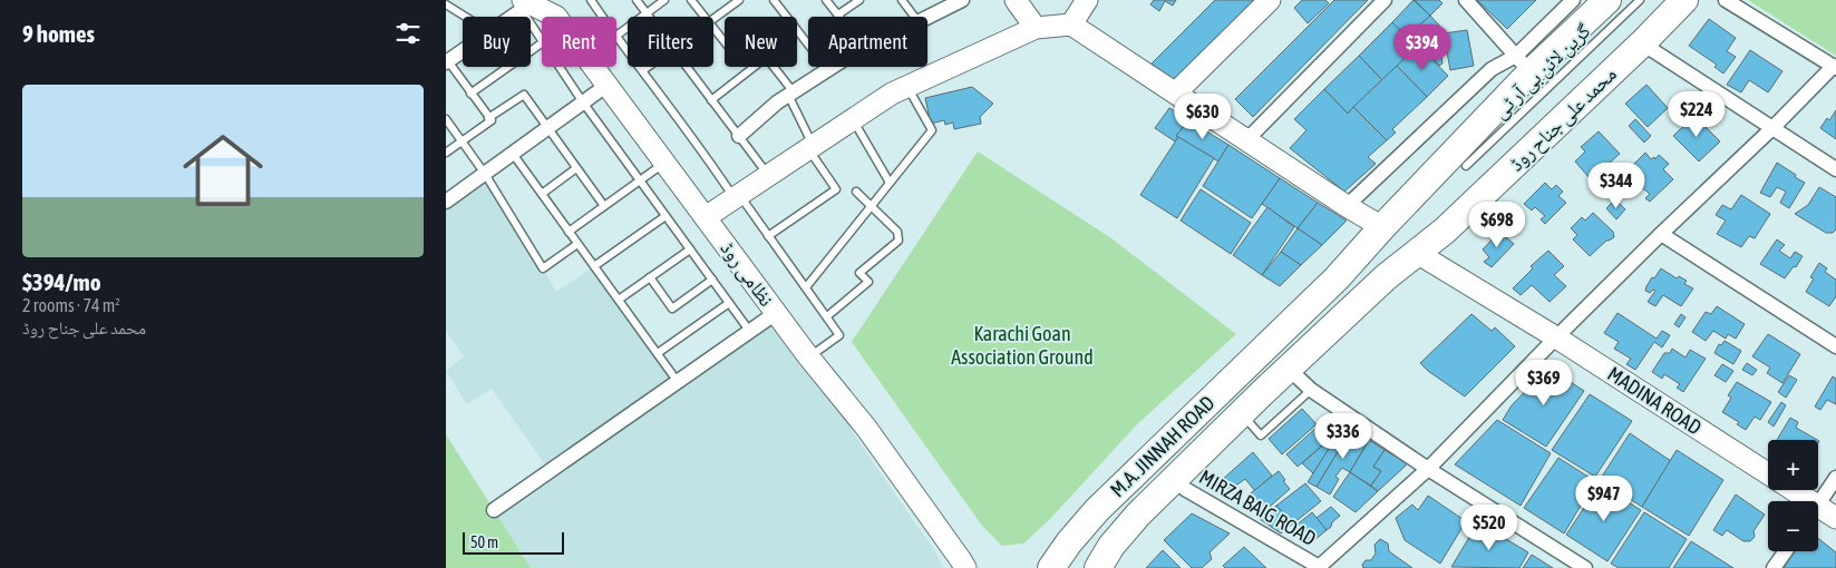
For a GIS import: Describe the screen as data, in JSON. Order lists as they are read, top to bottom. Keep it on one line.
{"streets":{"highway":["محمد علی جناح روڈ","M.A. JINNAH ROAD"],"street":["نظامی روڈ","MADINA ROAD","MIRZA BAIG ROAD"],"lane":["گرین لائن بی آر ٹی"]},"crossings":[["محمد علی جناح روڈ","MADINA ROAD"],["محمد علی جناح روڈ","M.A. JINNAH ROAD"],["M.A. JINNAH ROAD","MIRZA BAIG ROAD"]],"parks":["Karachi Goan Association Ground"],"scale_bar":"50 m","page":{"heading":"9 homes","chip":["Buy","Rent","Filters","New","Apartment"],"price":["$394","$224","$630","$344","$698","$369","$336","$947","$520"],"list":[{"name":"$394/mo","note":"2 rooms · 74 m² · محمد علی جناح روڈ"}],"map_buttons":["+","−"],"scale":"50 m"}}
